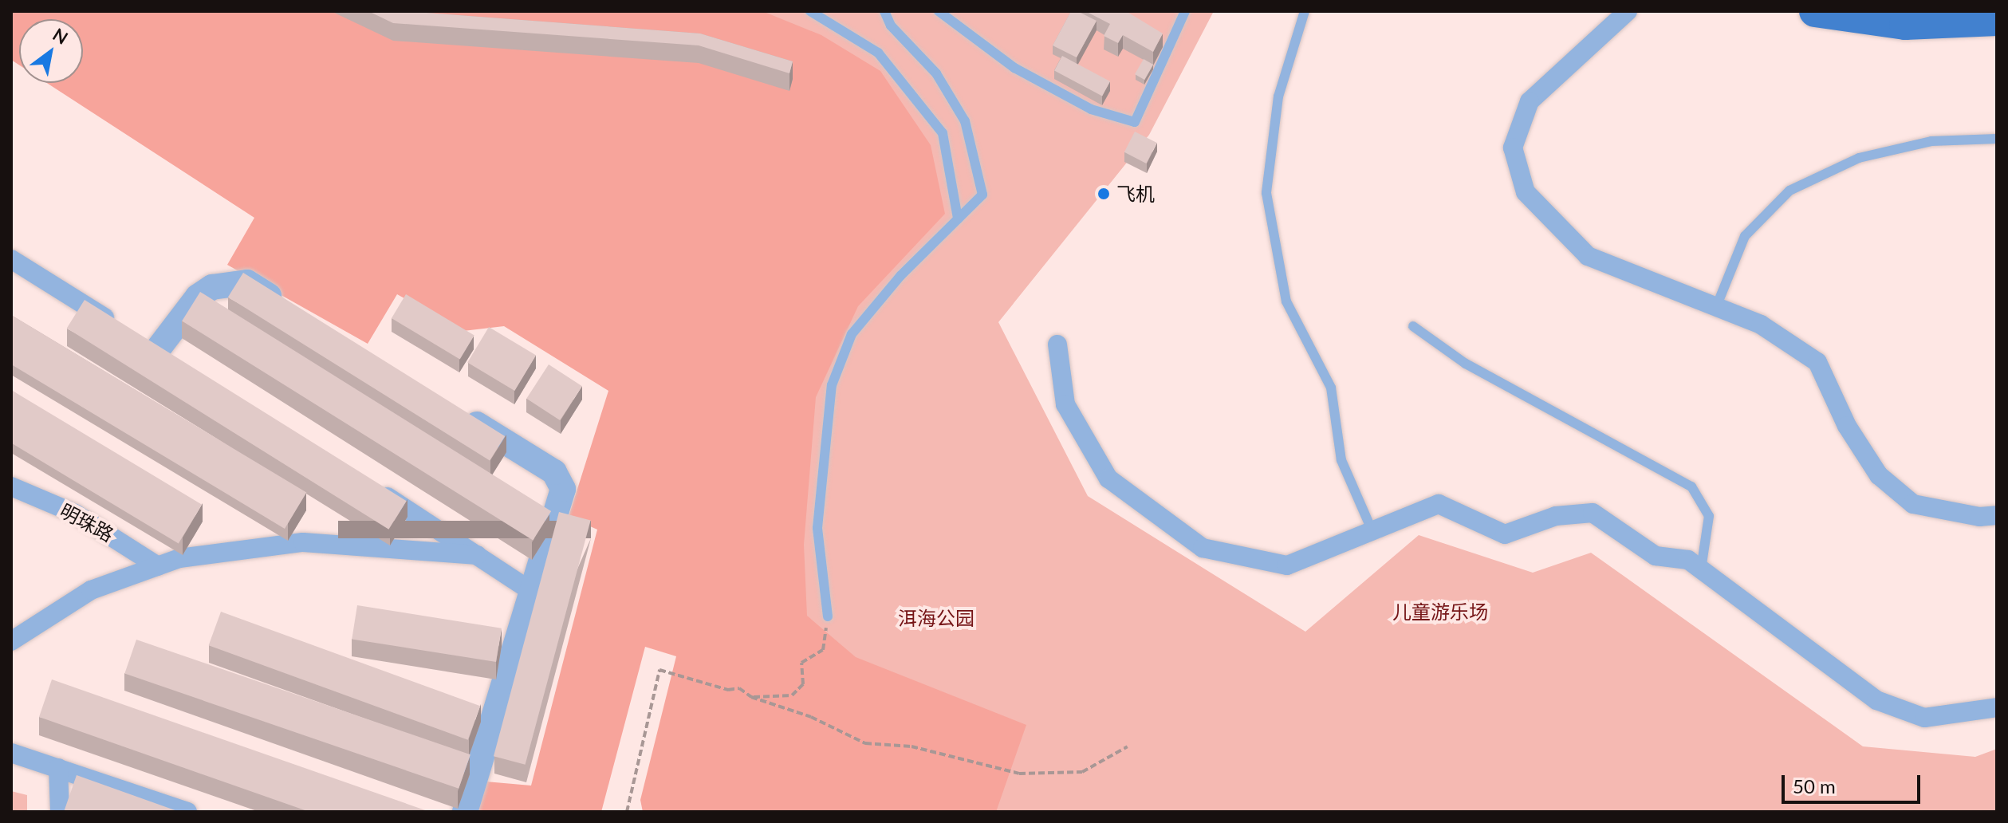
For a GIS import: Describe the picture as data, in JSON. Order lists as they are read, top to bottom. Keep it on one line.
{"streets":{"street":["明珠路"]},"parks":["儿童游乐场","洱海公园"],"places":["飞机"],"scale_bar":"50 m","north":"top right"}
